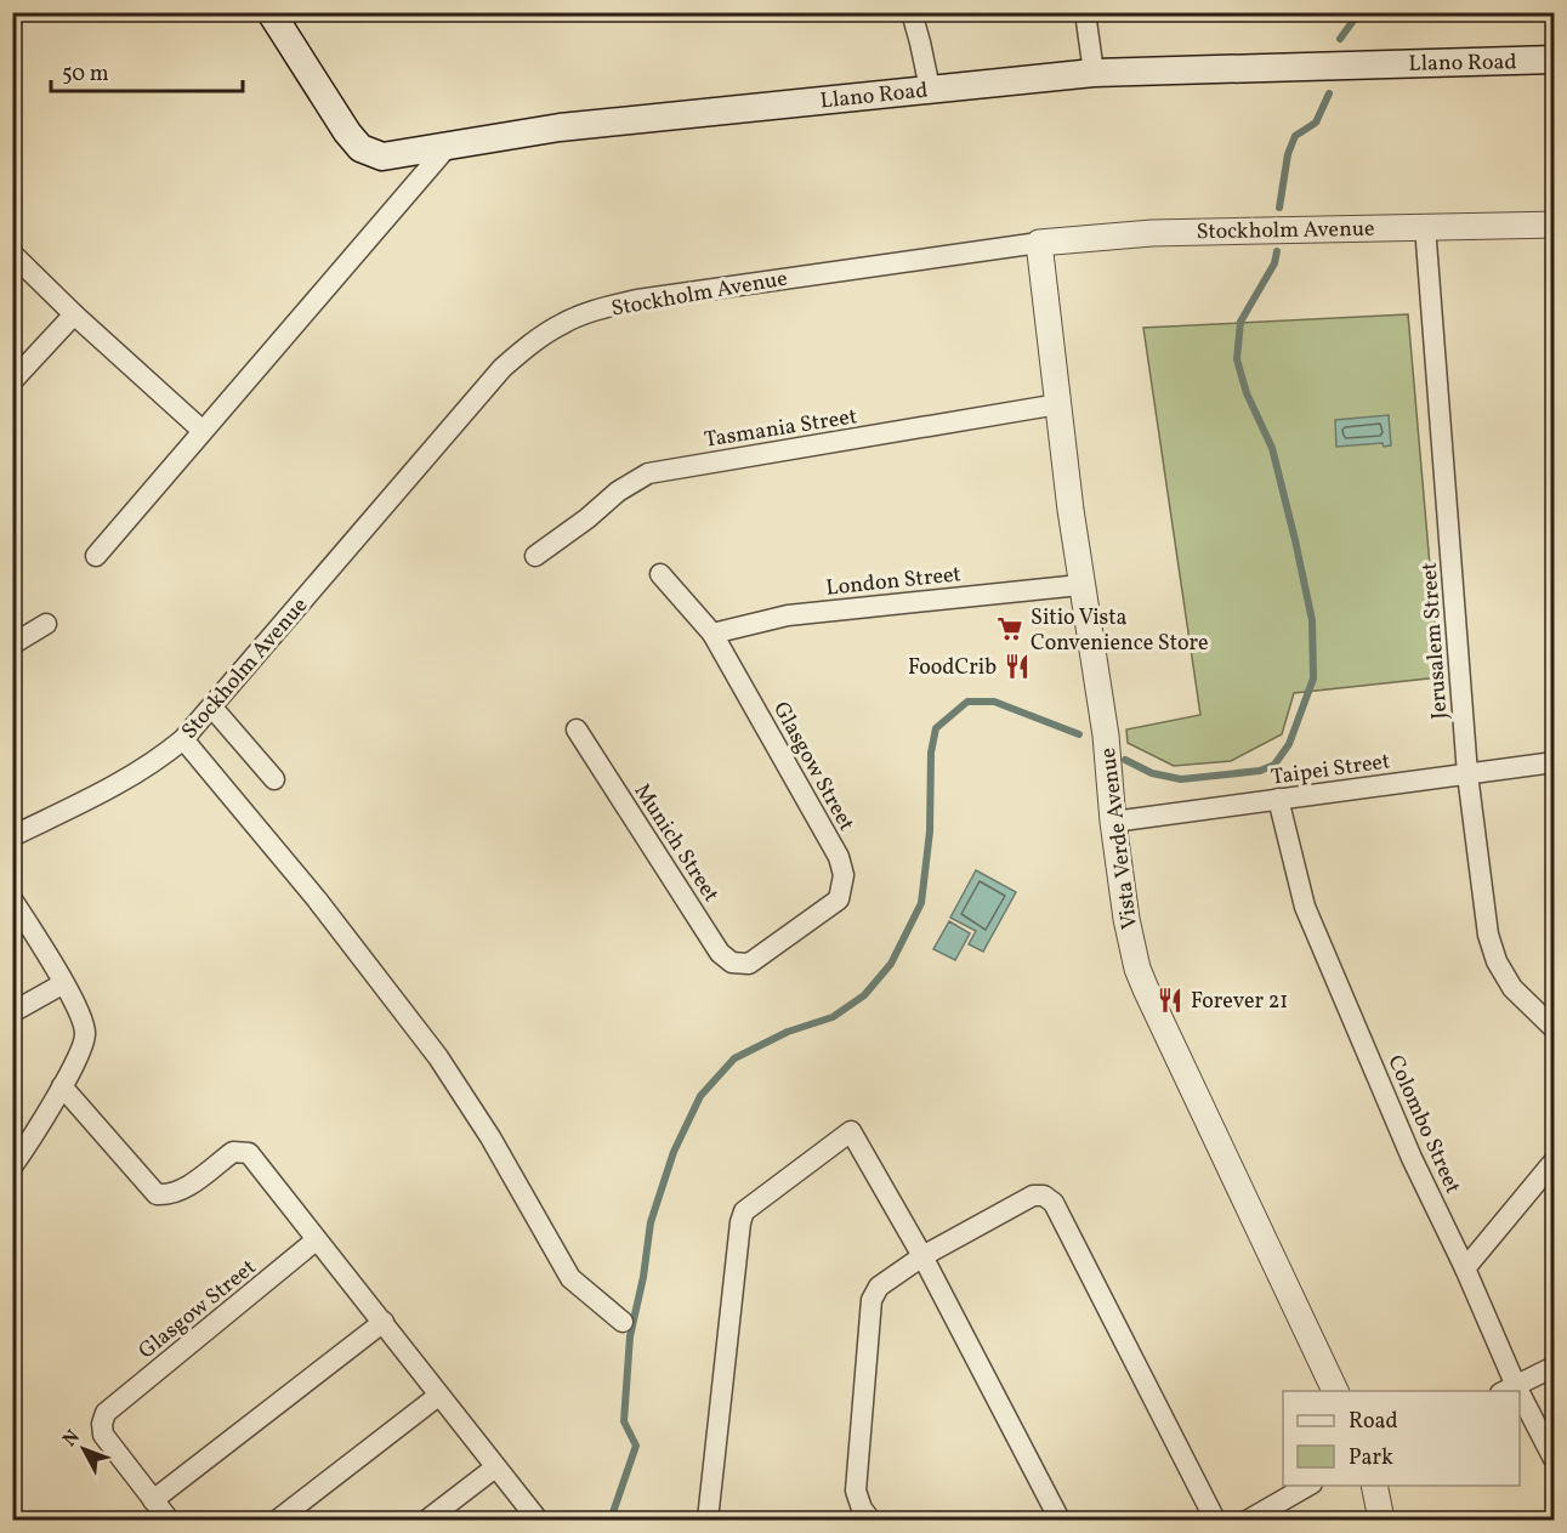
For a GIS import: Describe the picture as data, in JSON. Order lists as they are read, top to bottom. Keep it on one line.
{"streets":{"main road":["Llano Road"],"street":["Stockholm Avenue","Tasmania Street","London Street","Jerusalem Street","Glasgow Street","Taipei Street","Vista Verde Avenue","Munich Street","Colombo Street"]},"crossings":[["Stockholm Avenue","Jerusalem Street"],["Stockholm Avenue","Vista Verde Avenue"],["Tasmania Street","Vista Verde Avenue"],["London Street","Glasgow Street"],["London Street","Vista Verde Avenue"],["Jerusalem Street","Taipei Street"],["Glasgow Street","Munich Street"],["Taipei Street","Vista Verde Avenue"],["Taipei Street","Colombo Street"]],"places":{"supermarket":["Sitio Vista Convenience Store"],"restaurant":["FoodCrib","Forever 21"]},"legend":["Road","Park"],"scale_bar":"50 m","north":"top left"}
